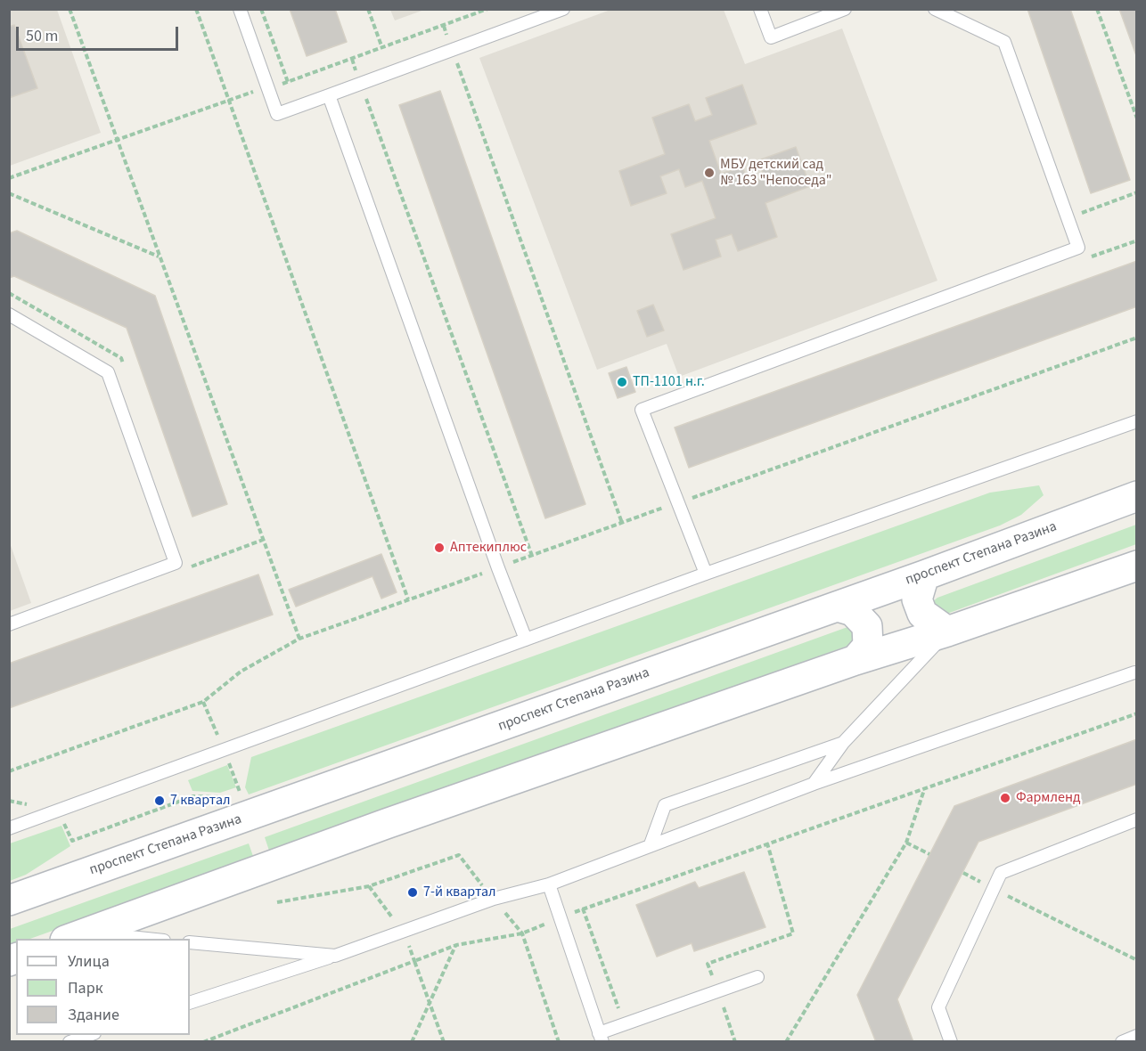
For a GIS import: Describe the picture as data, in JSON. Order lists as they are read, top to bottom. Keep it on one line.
{"streets":{"main road":["проспект Степана Разина"]},"places":["МБУ детский сад № 163 \"Непоседа\"","ТП-1101 н.г.","Аптекиплюс","Фармленд","7 квартал","7-й квартал"],"legend":["Улица","Парк","Здание"],"scale_bar":"50 m"}
